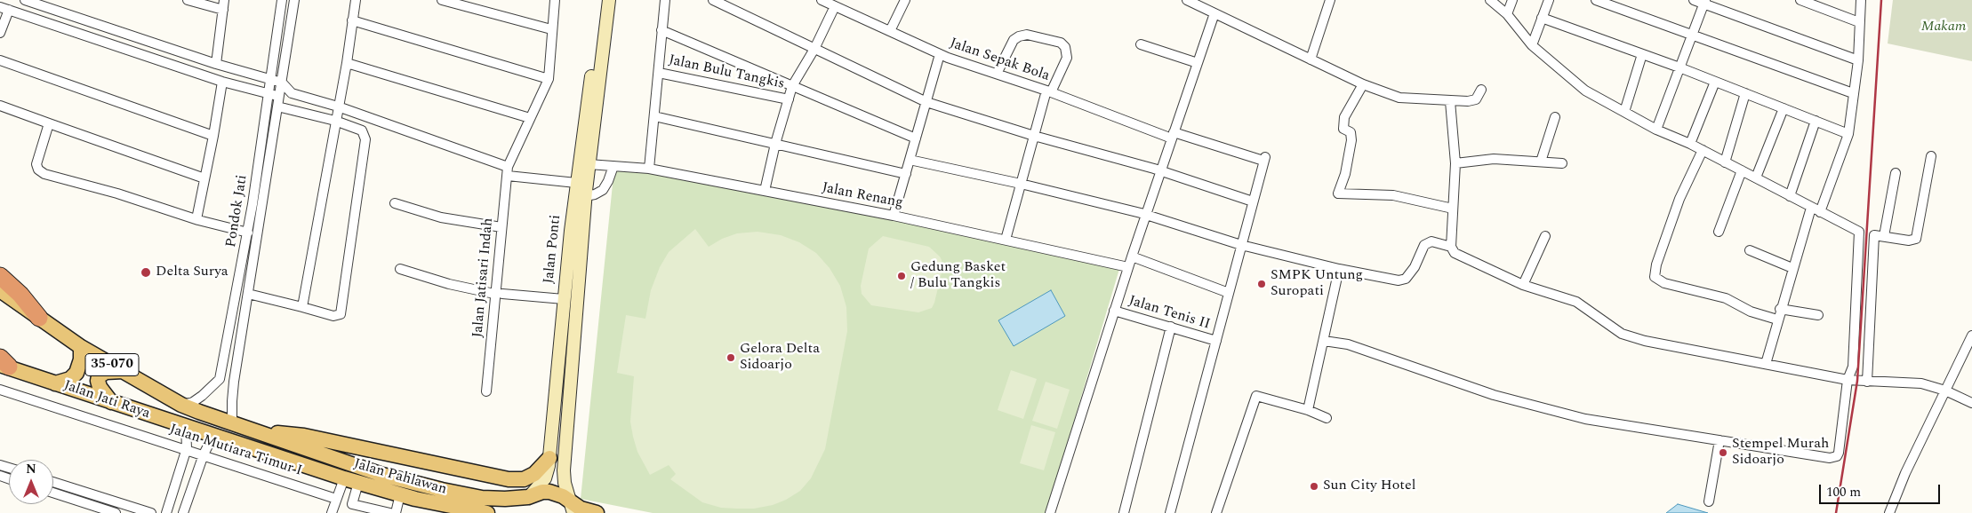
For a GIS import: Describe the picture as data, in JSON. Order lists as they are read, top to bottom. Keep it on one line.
{"streets":{"main road":["Jalan Ponti","35-070","Jalan Jati Raya","Jalan Pahlawan"],"street":["Jalan Sepak Bola","Jalan Bulu Tangkis","Jalan Renang","Pondok Jati","Jalan Jatisari Indah","Jalan Tenis II","Jalan Mutiara Timur I"]},"crossings":[["Jalan Renang","Jalan Ponti"],["Pondok Jati","Jalan Jati Raya"],["Pondok Jati","Jalan Pahlawan"],["Jalan Ponti","Jalan Pahlawan"],["Jalan Jati Raya","Jalan Pahlawan"]],"parks":["Makam"],"places":["Delta Surya","Gedung Basket / Bulu Tangkis","SMPK Untung Suropati","Gelora Delta Sidoarjo","Stempel Murah Sidoarjo","Sun City Hotel"],"scale_bar":"100 m","north":"top"}
